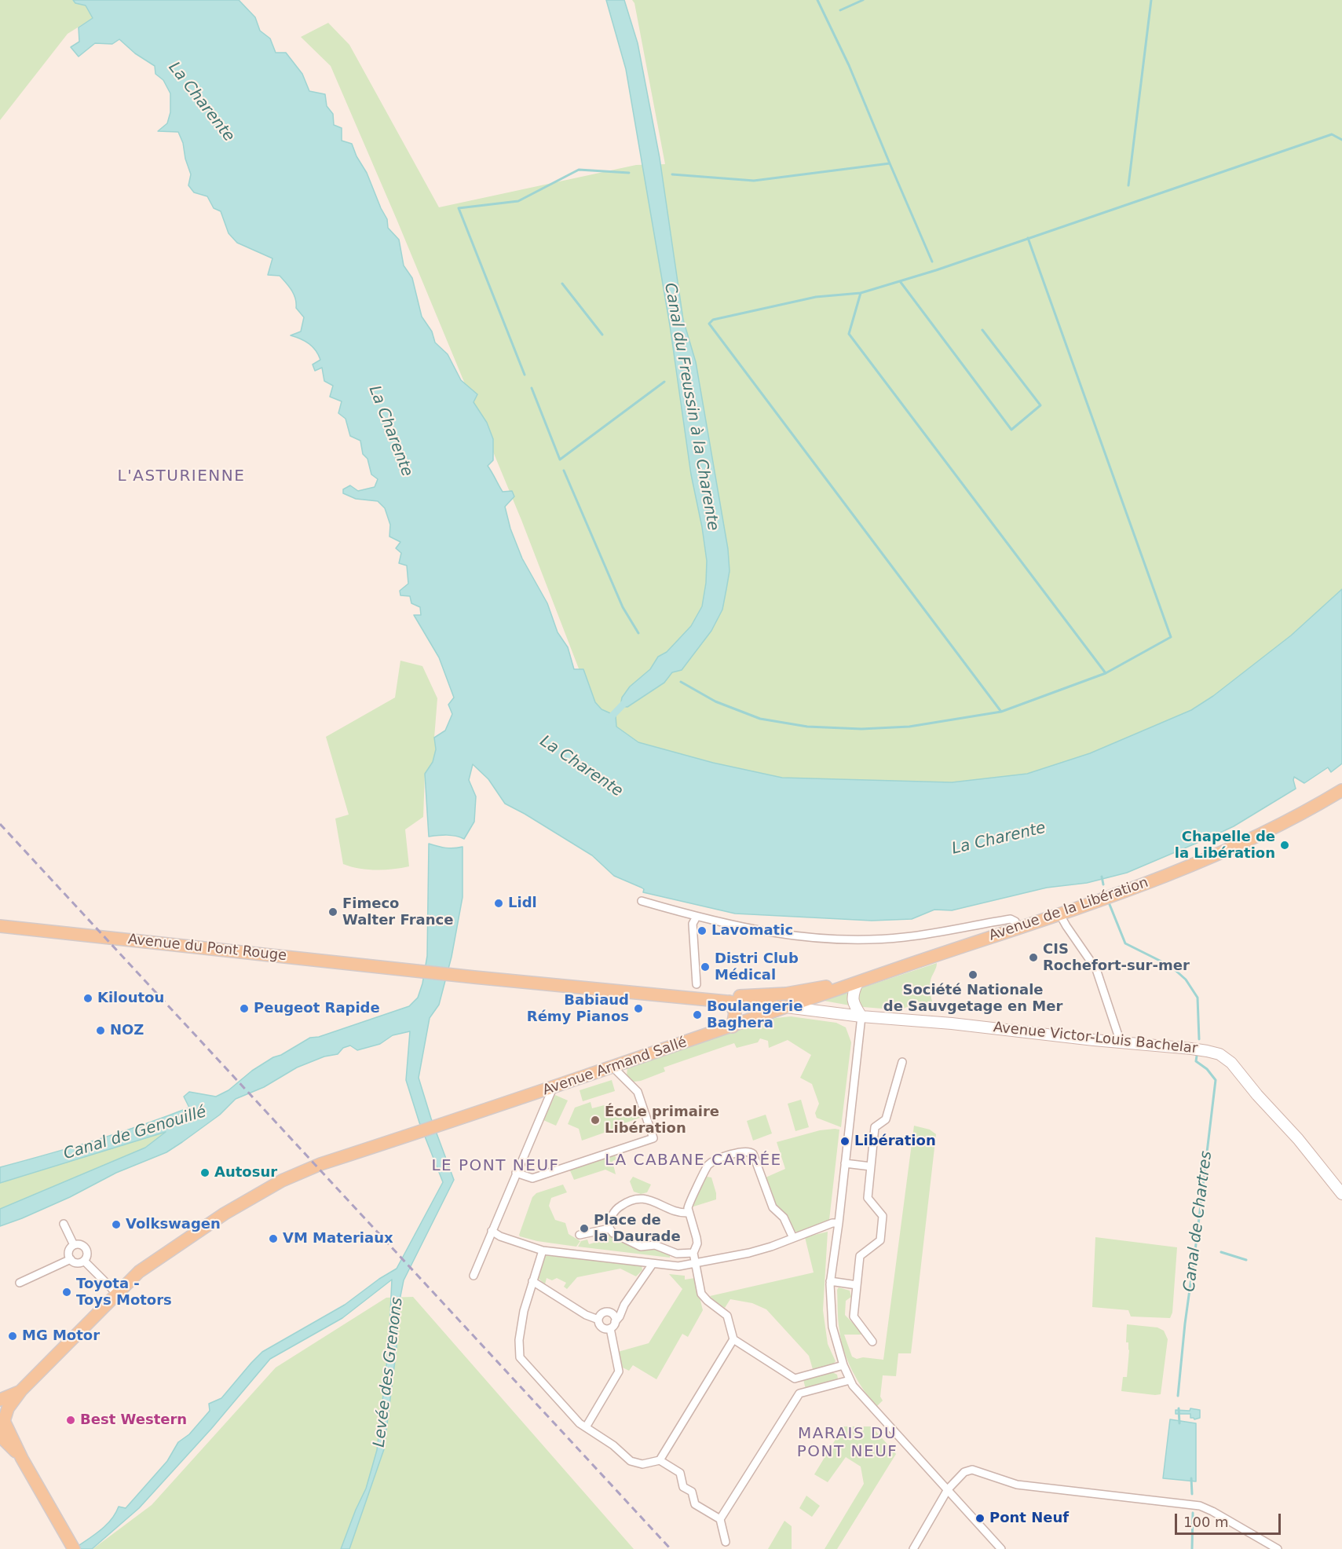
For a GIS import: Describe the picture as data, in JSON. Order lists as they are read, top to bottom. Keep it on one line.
{"streets":{"main road":["Avenue de la Libération","Avenue du Pont Rouge","Avenue Victor-Louis Bachelar","Avenue Armand Sallé"]},"crossings":[["Avenue de la Libération","Avenue Victor-Louis Bachelar"],["Avenue de la Libération","Avenue Armand Sallé"],["Avenue Victor-Louis Bachelar","Avenue Armand Sallé"]],"districts":["L'ASTURIENNE","LA CABANE CARRÉE","LE PONT NEUF","MARAIS DU PONT NEUF"],"water":["La Charente","Canal du Freussin à la Charente","Canal de Genouillé","Canal de Chartres","Levée des Grenons"],"places":["Chapelle de la Libération","Lidl","Fimeco Walter France","Lavomatic","CIS Rochefort-sur-mer","Distri Club Médical","Société Nationale de Sauvgetage en Mer","Kiloutou","Peugeot Rapide","Babiaud Rémy Pianos","Boulangerie Baghera","NOZ","École primaire Libération","Libération","Autosur","Volkswagen","Place de la Daurade","VM Materiaux","Toyota - Toys Motors","MG Motor","Best Western","Pont Neuf"],"scale_bar":"100 m"}
